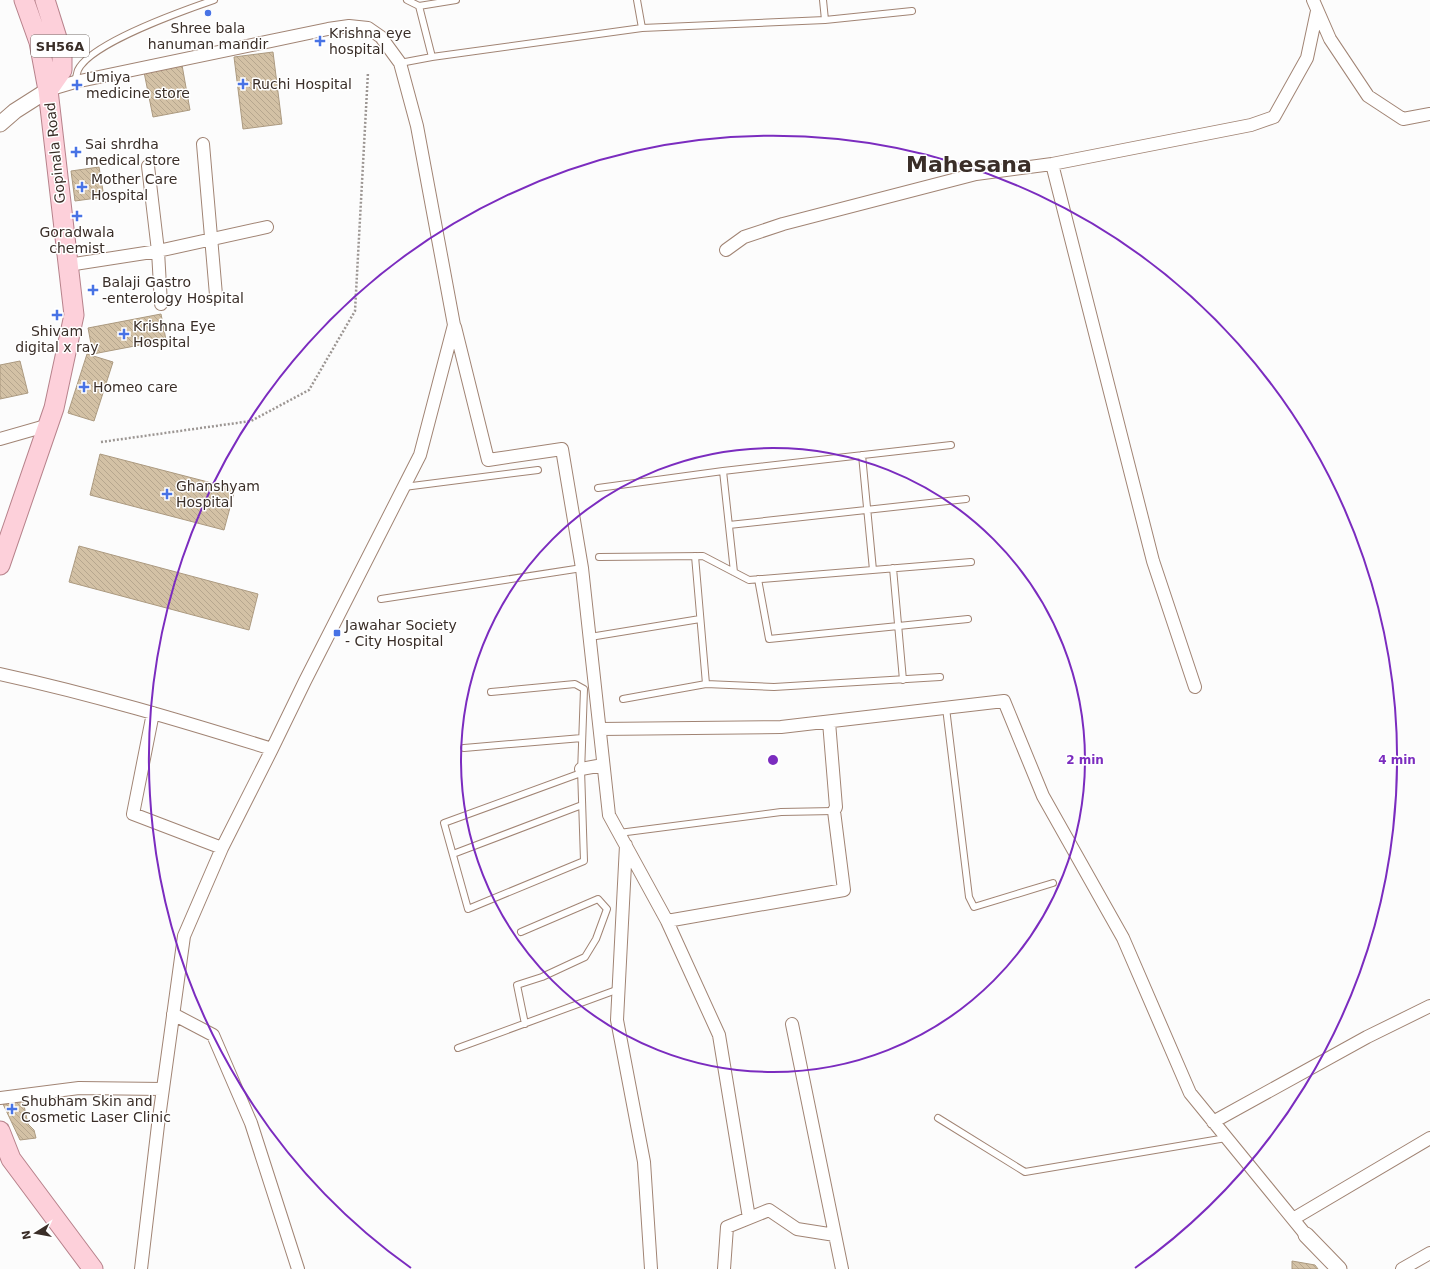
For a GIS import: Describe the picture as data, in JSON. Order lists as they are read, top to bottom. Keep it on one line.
{"streets":{"main road":["SH56A","Gopinala Road"]},"districts":["Mahesana"],"places":{"other":["Shree bala hanuman mandir"],"health":["Krishna eye hospital","Ruchi Hospital","Umiya medicine store","Sai shrdha medical store","Mother Care Hospital","Goradwala chemist","Balaji Gastro -enterology Hospital","Shivam digital x ray","Krishna Eye Hospital","Homeo care","Ghanshyam Hospital","Shubham Skin and Cosmetic Laser Clinic"],"transit":["Jawahar Society - City Hospital"]},"north":"left","rings":["2 min","4 min"]}
